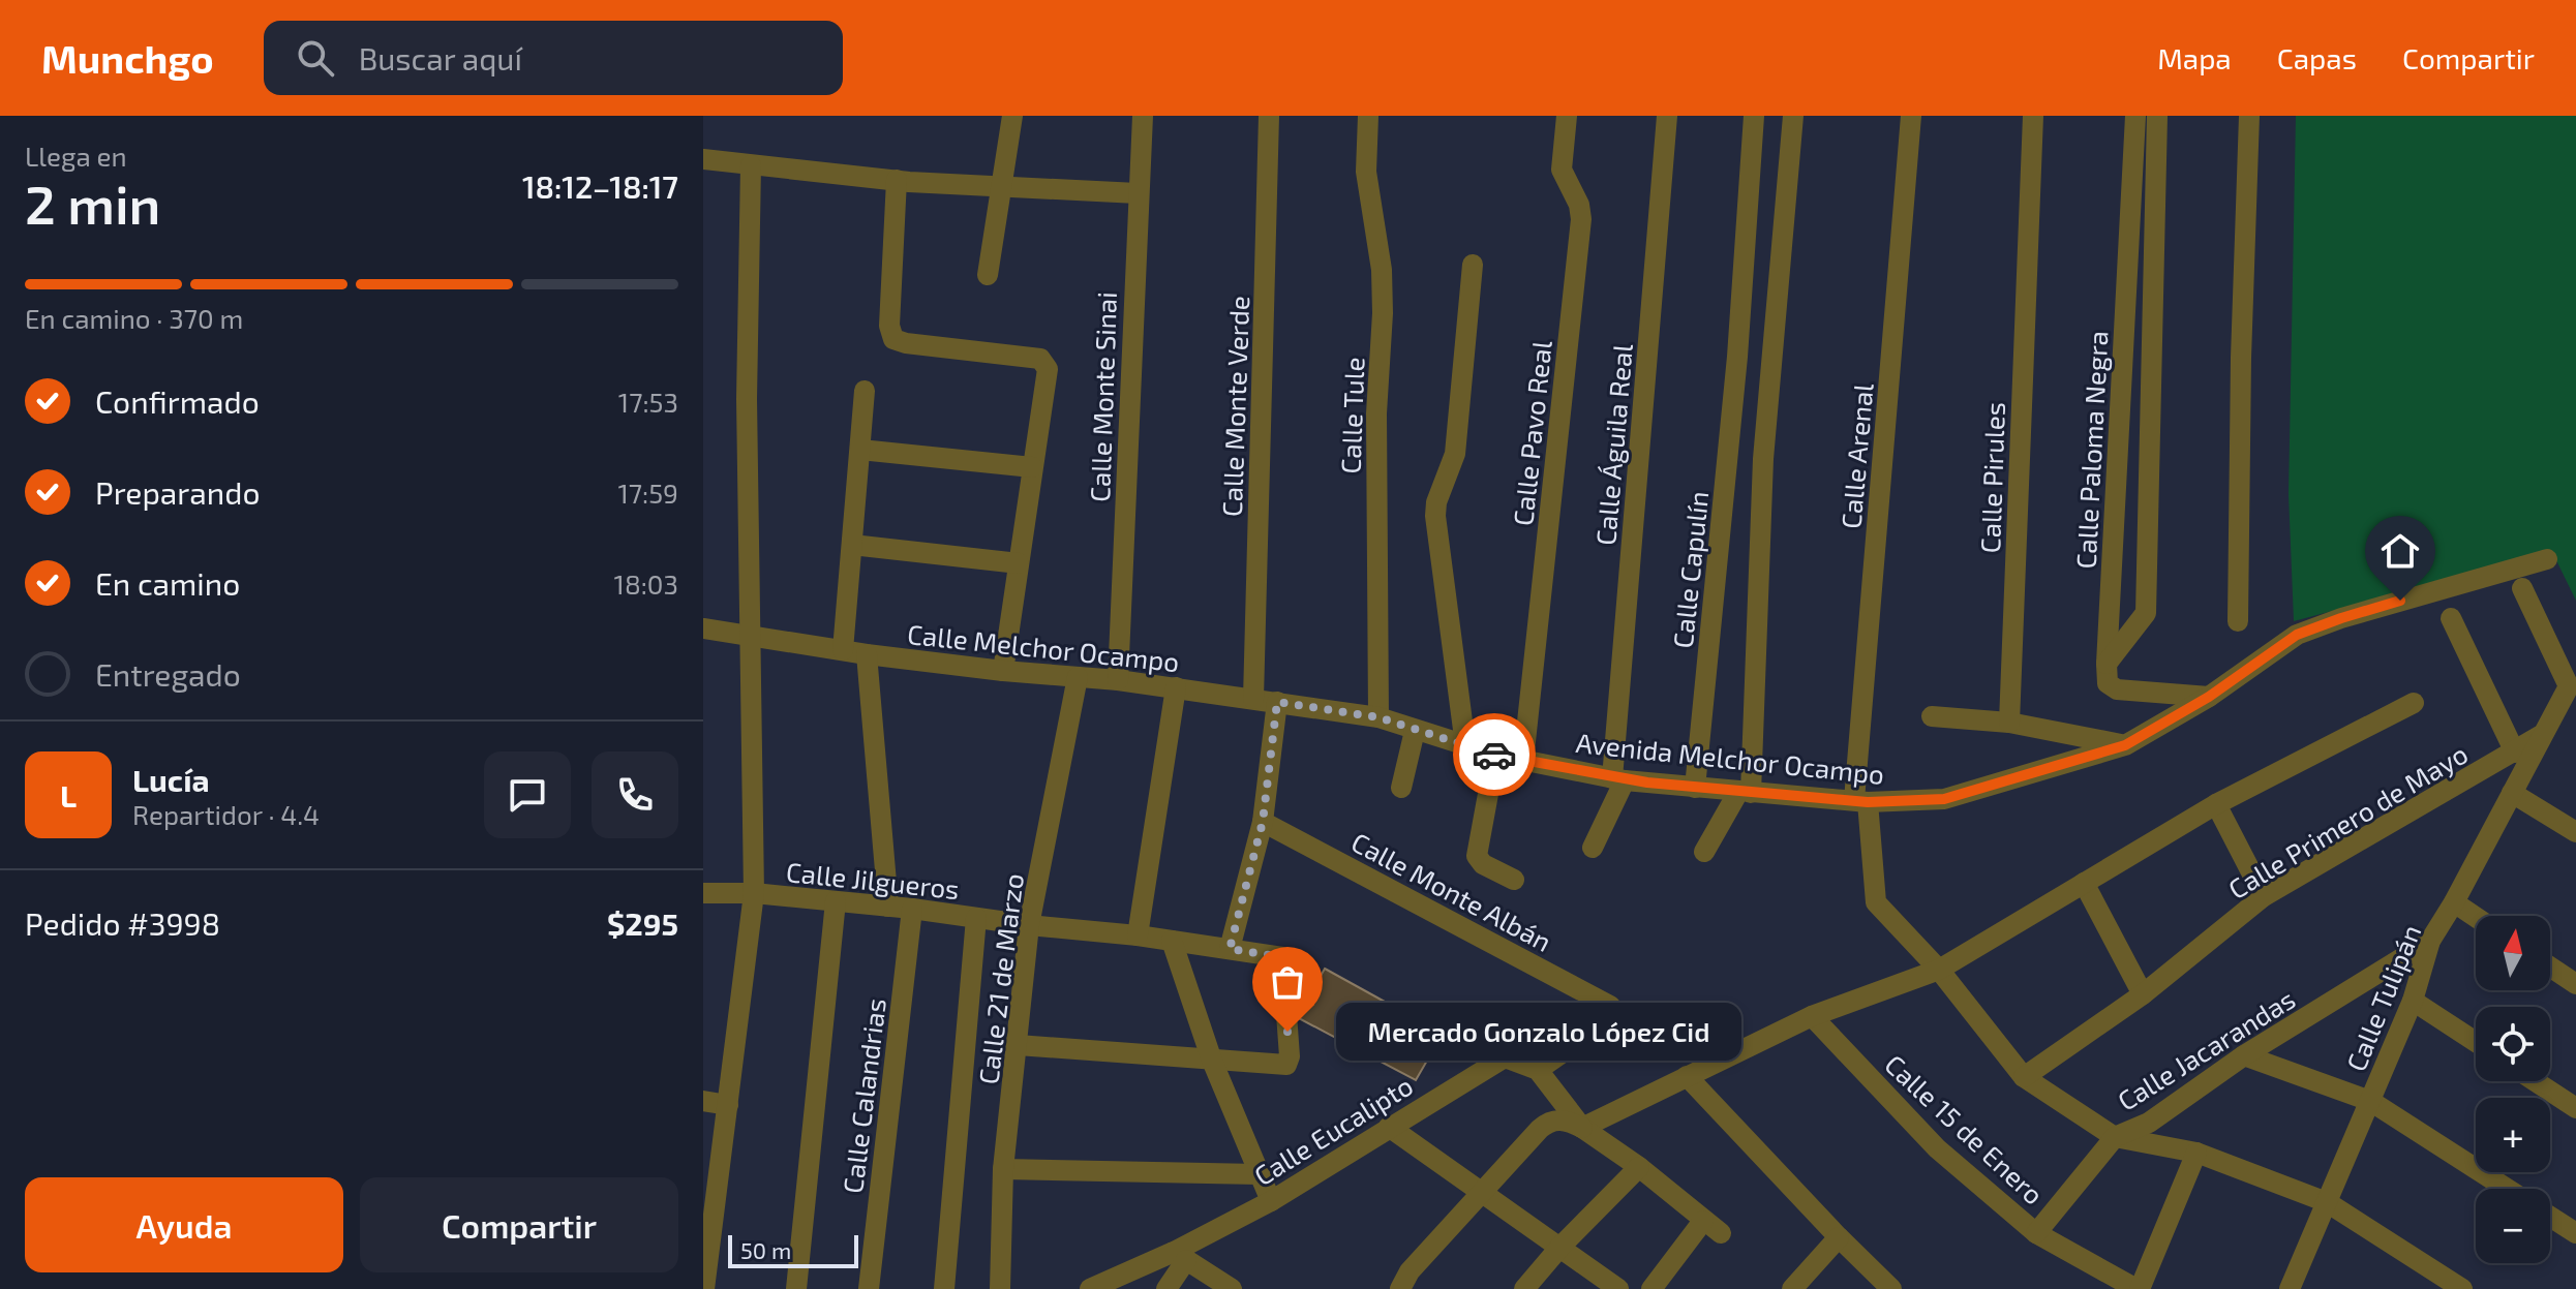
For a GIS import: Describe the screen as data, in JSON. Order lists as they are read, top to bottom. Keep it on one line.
{"streets":{"street":["Calle Monte Sinai","Calle Monte Verde","Calle Tule","Calle Pavo Real","Calle Águila Real","Calle Paloma Negra","Calle Arenal","Calle Pirules","Calle Capulín","Calle Melchor Ocampo","Avenida Melchor Ocampo","Calle Primero de Mayo","Calle Jilgueros","Calle Monte Albán","Calle 21 de Marzo","Calle Tulipán","Calle Jacarandas","Calle Calandrias","Calle 15 de Enero","Calle Eucalipto"]},"crossings":[["Calle Monte Sinai","Calle Melchor Ocampo"],["Calle Monte Verde","Calle Melchor Ocampo"],["Calle Tule","Calle Melchor Ocampo"],["Calle Tule","Avenida Melchor Ocampo"],["Calle Pavo Real","Avenida Melchor Ocampo"],["Calle Águila Real","Avenida Melchor Ocampo"],["Calle Arenal","Avenida Melchor Ocampo"],["Calle Arenal","Calle Primero de Mayo"],["Calle Arenal","Calle Jacarandas"],["Calle Capulín","Avenida Melchor Ocampo"],["Calle Melchor Ocampo","Avenida Melchor Ocampo"],["Calle Melchor Ocampo","Calle 21 de Marzo"],["Calle Primero de Mayo","Calle Tulipán"],["Calle Jilgueros","Calle 21 de Marzo"],["Calle Jilgueros","Calle Calandrias"],["Calle Monte Albán","Calle Eucalipto"],["Calle Tulipán","Calle Jacarandas"],["Calle Jacarandas","Calle 15 de Enero"]],"places":["Mercado Gonzalo López Cid"],"scale_bar":"50 m","north":"top","page":{"header":"Munchgo","search":"Buscar aquí","nav":["Mapa","Capas","Compartir"],"heading":["2 min","Llega en","18:12–18:17"],"panel":["Lucía","Repartidor · 4.4","Pedido #3998","$295"],"bar":"En camino · 370 m","list":[["Confirmado","17:53"],["Preparando","17:59"],["En camino","18:03"],"Entregado"],"round":"L","map_buttons":["+","−"],"bubble":"Mercado Gonzalo López Cid","buttons":["Ayuda","Compartir"],"scale":"50 m"}}
